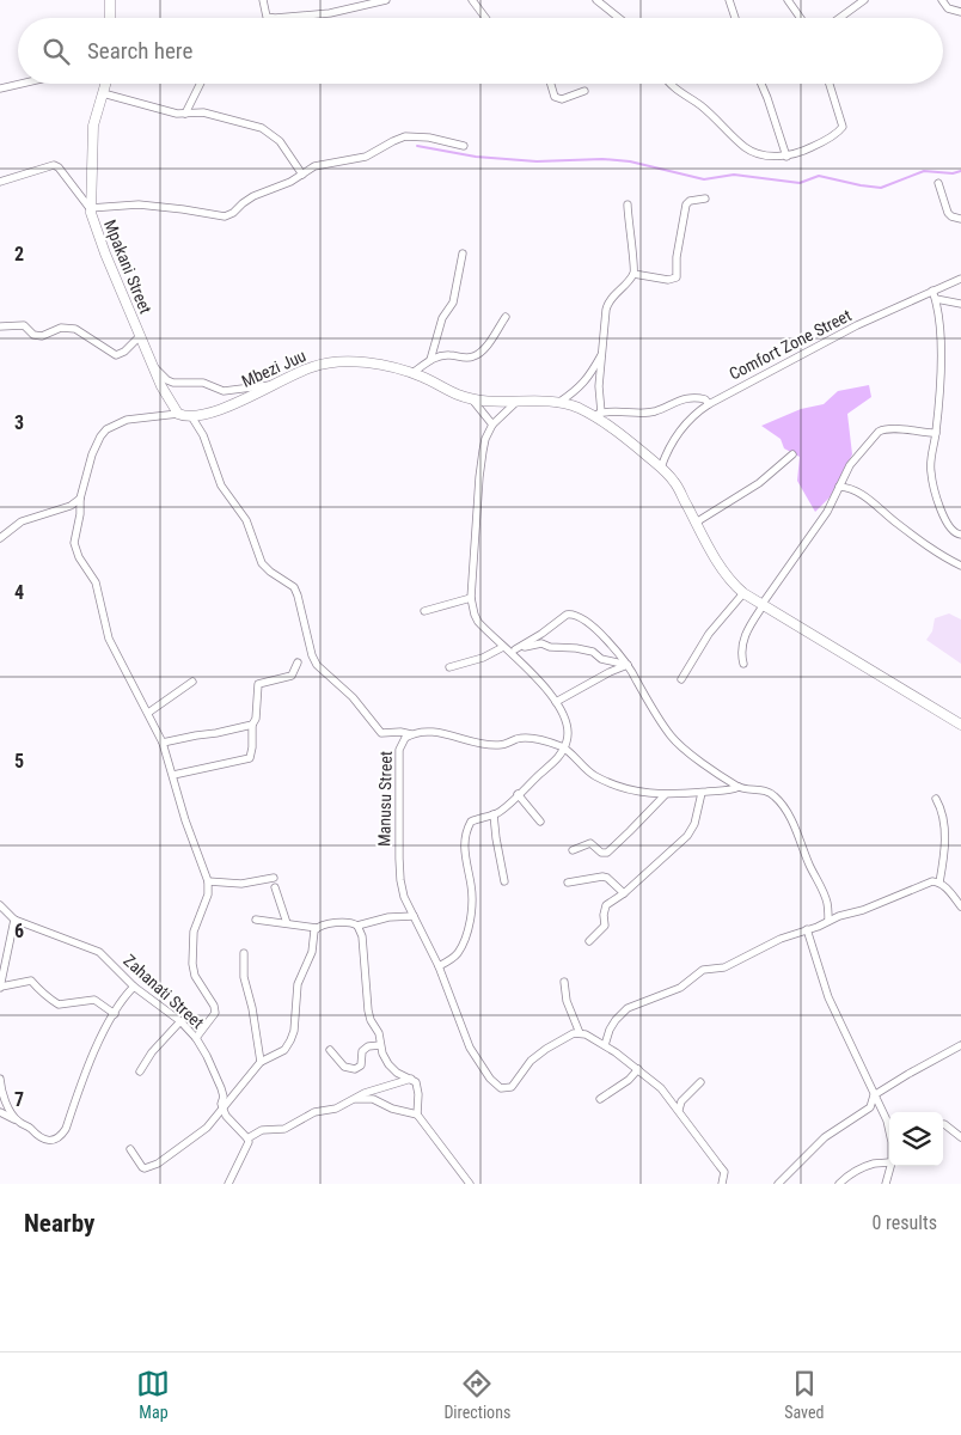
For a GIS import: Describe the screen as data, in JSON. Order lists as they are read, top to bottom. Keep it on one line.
{"streets":{"street":["Mpakani Street","Comfort Zone Street","Mbezi Juu","Manusu Street","Zahanati Street"]},"page":{"search":"Search here","heading":["Nearby","0 results"],"nav":["Map","Directions","Saved"]},"grid":{"rows":["2","3","4","5","6","7"]}}
